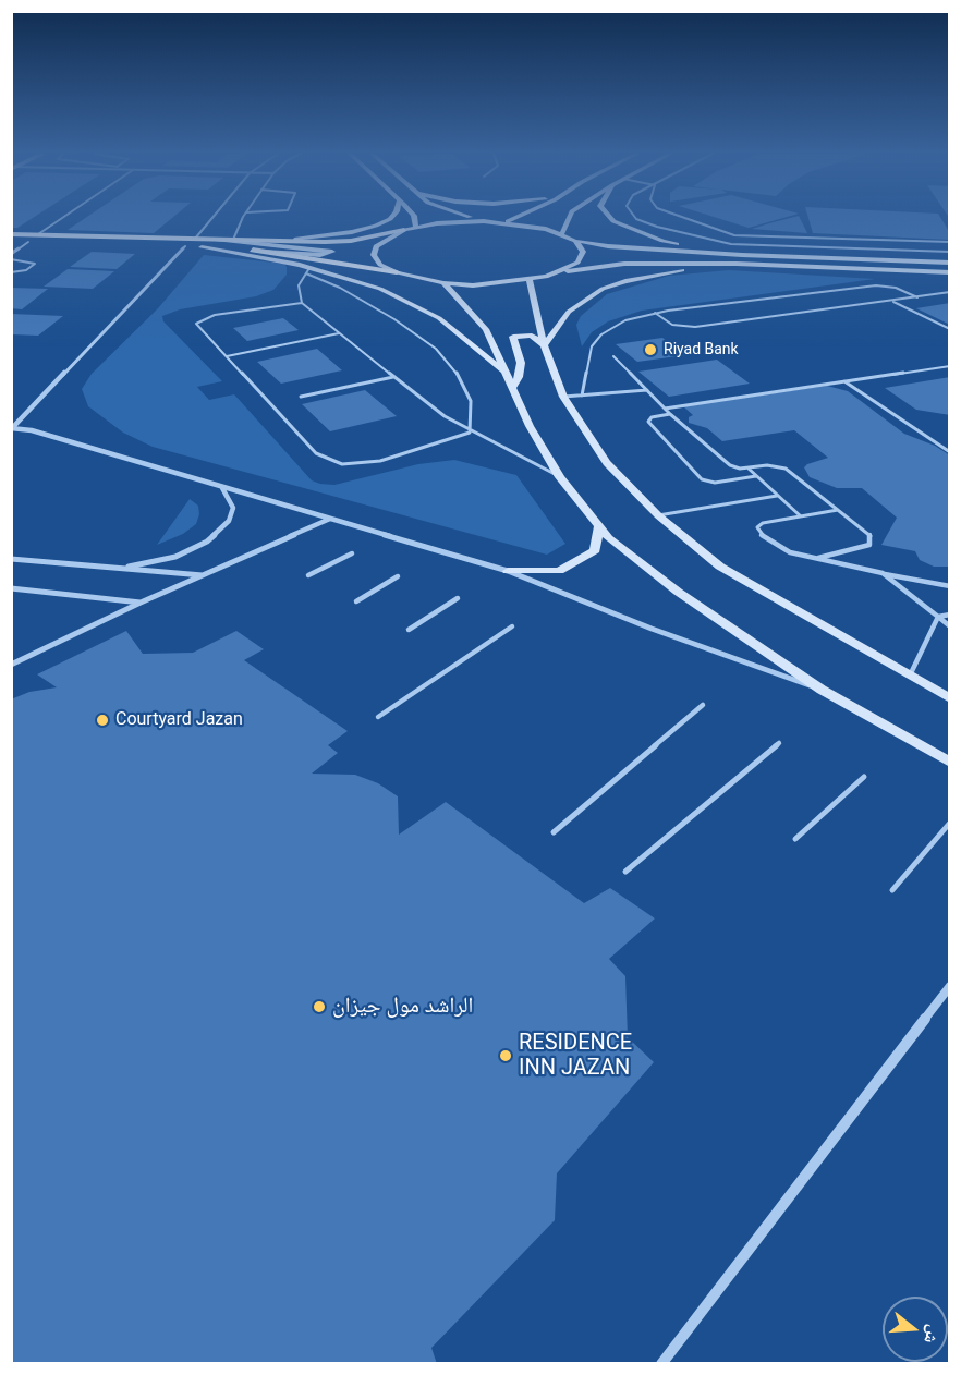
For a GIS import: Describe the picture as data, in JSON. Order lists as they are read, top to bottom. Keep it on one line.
{"places":["Riyad Bank","Courtyard Jazan","الراشد مول جيزان","RESIDENCE INN JAZAN"],"north":"right"}
